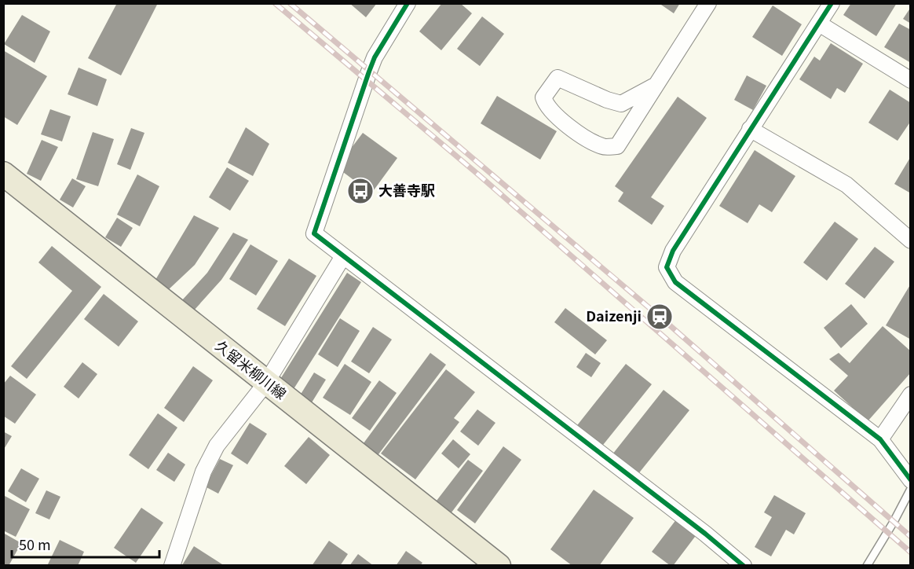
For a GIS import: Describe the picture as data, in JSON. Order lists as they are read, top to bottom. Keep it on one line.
{"streets":{"main road":["久留米柳川線"]},"places":{"bus stop":["大善寺駅"],"station":["Daizenji"]},"scale_bar":"50 m"}
